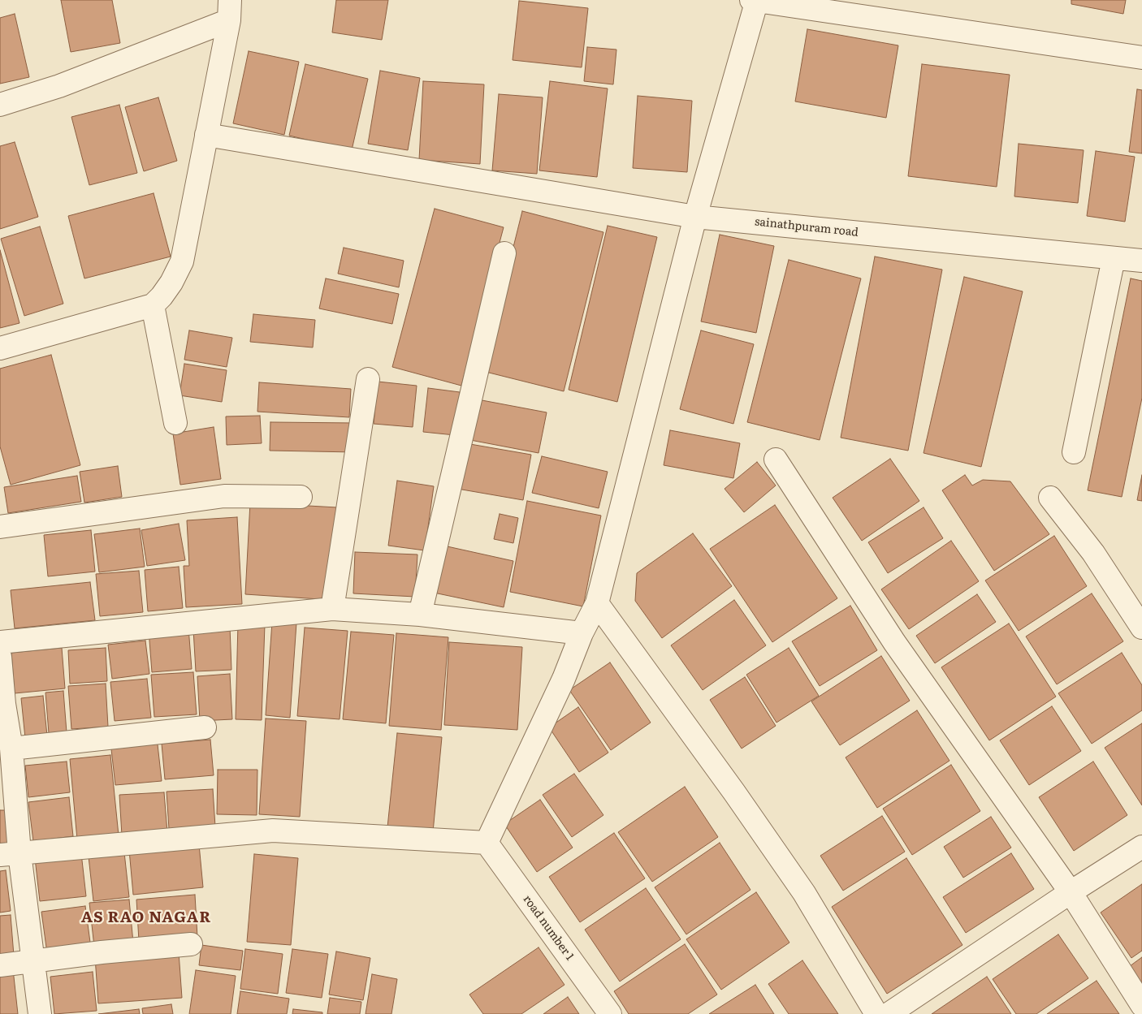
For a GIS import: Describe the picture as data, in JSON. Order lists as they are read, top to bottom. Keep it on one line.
{"streets":{"street":["sainathpuram road","road number 1"]},"districts":["AS RAO NAGAR"]}
